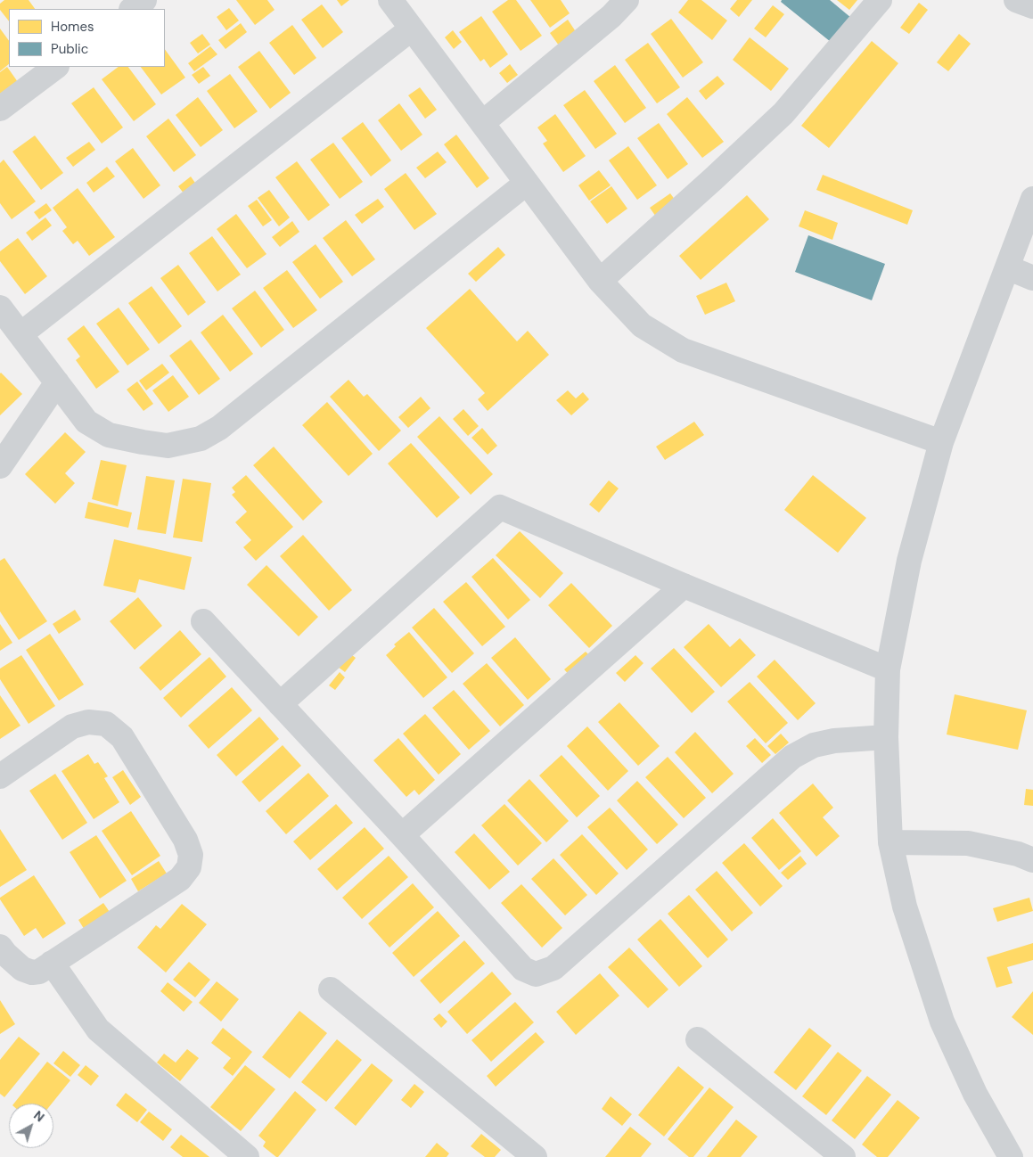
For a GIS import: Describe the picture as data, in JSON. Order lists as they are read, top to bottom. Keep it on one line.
{"legend":["Homes","Public"],"north":"top right"}
